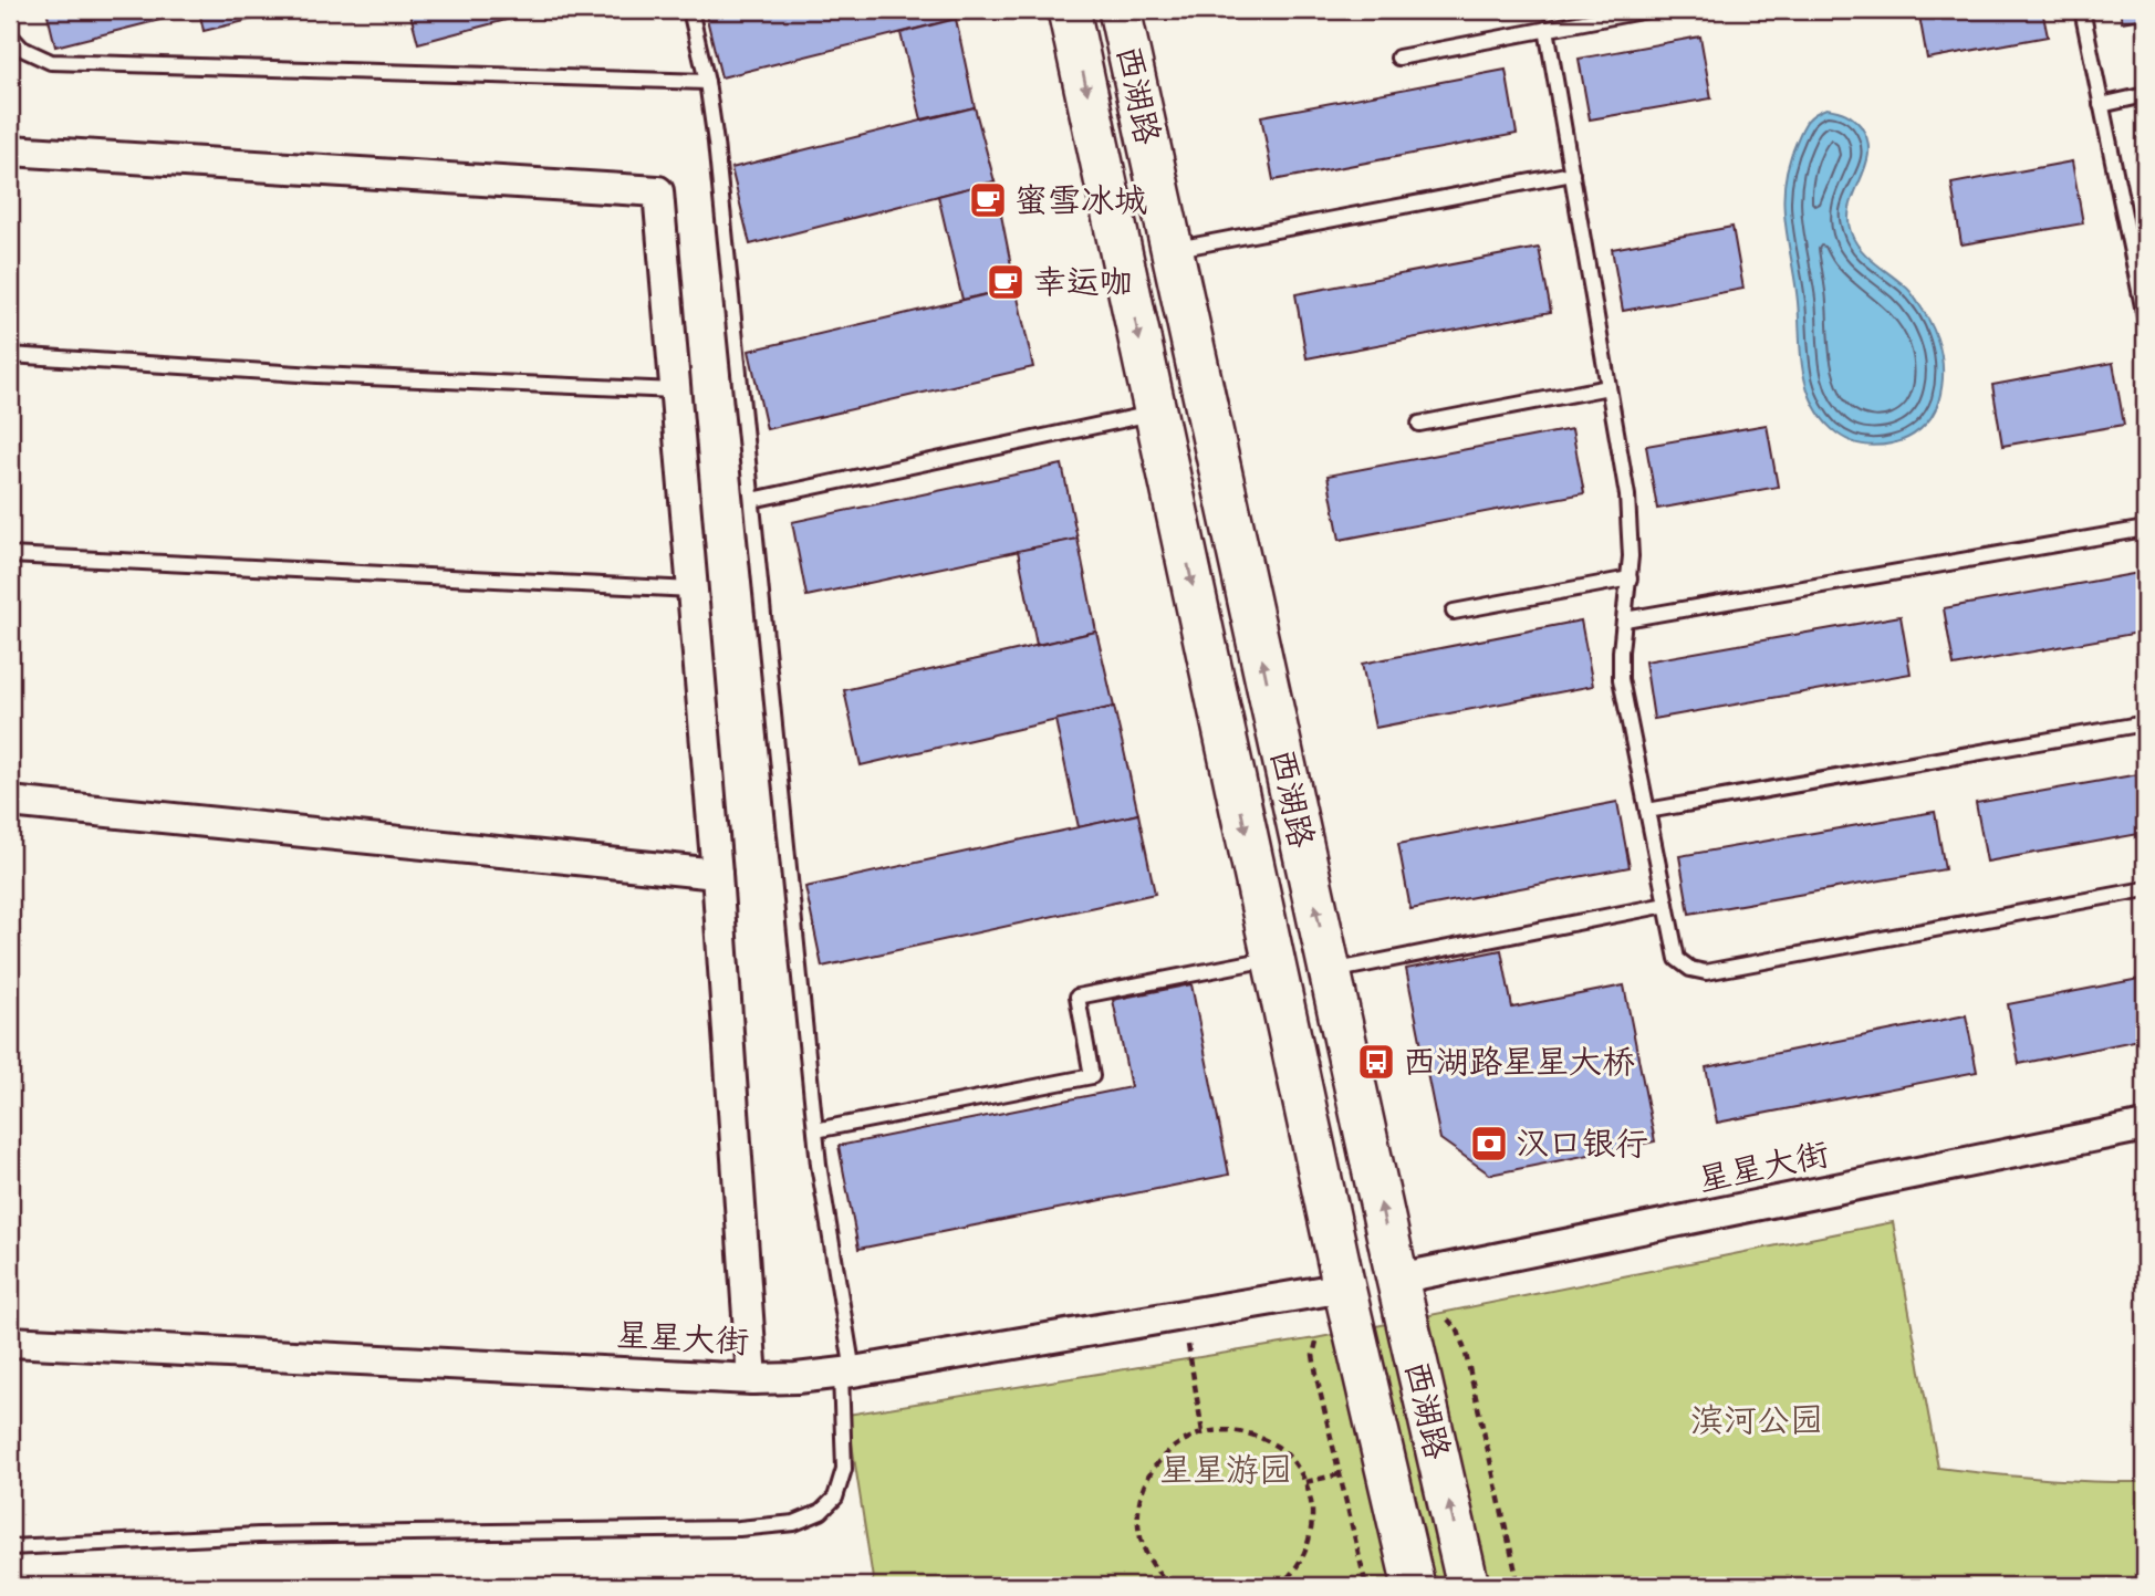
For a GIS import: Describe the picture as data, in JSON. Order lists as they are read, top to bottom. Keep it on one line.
{"streets":{"main road":["西湖路"],"street":["星星大街"]},"crossings":[["西湖路","星星大街"]],"parks":["滨河公园","星星游园"],"places":{"cafe":["蜜雪冰城","幸运咖"],"bus stop":["西湖路星星大桥"],"bank":["汉口银行"]}}
